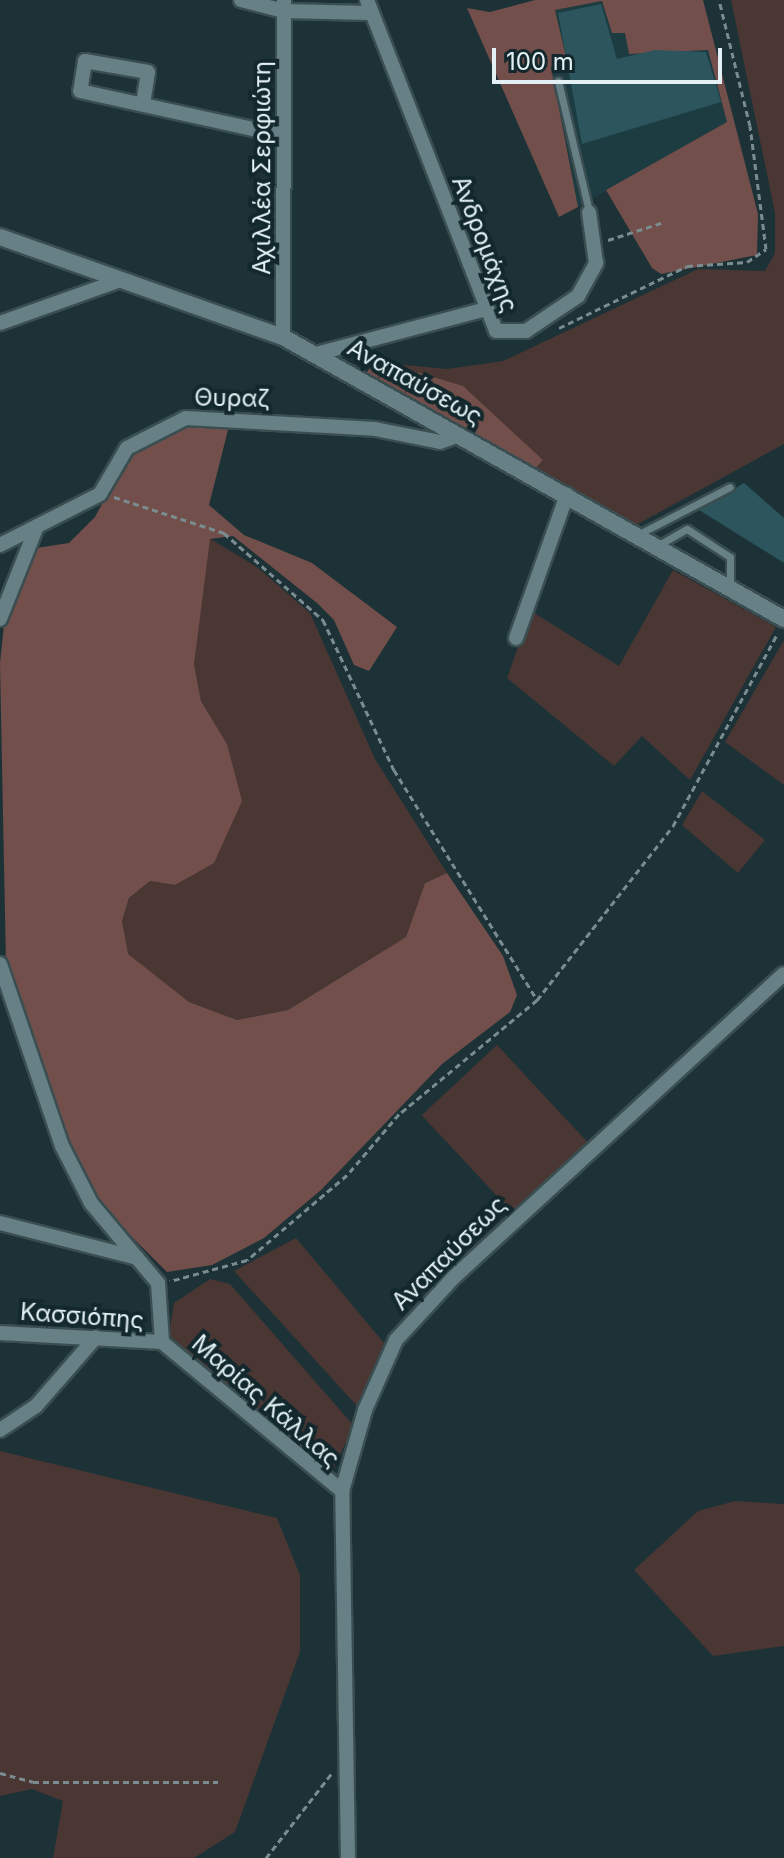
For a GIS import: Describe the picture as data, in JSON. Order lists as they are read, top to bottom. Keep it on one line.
{"streets":{"street":["Αχιλλέα Σερφιώτη","Ανδρομάχης","Αναπαύσεως","Θυραζ","Κασσιόπης","Μαρίας Κάλλας"]},"crossings":[["Αχιλλέα Σερφιώτη","Αναπαύσεως"],["Αναπαύσεως","Θυραζ"],["Αναπαύσεως","Μαρίας Κάλλας"],["Κασσιόπης","Μαρίας Κάλλας"]],"scale_bar":"100 m"}
